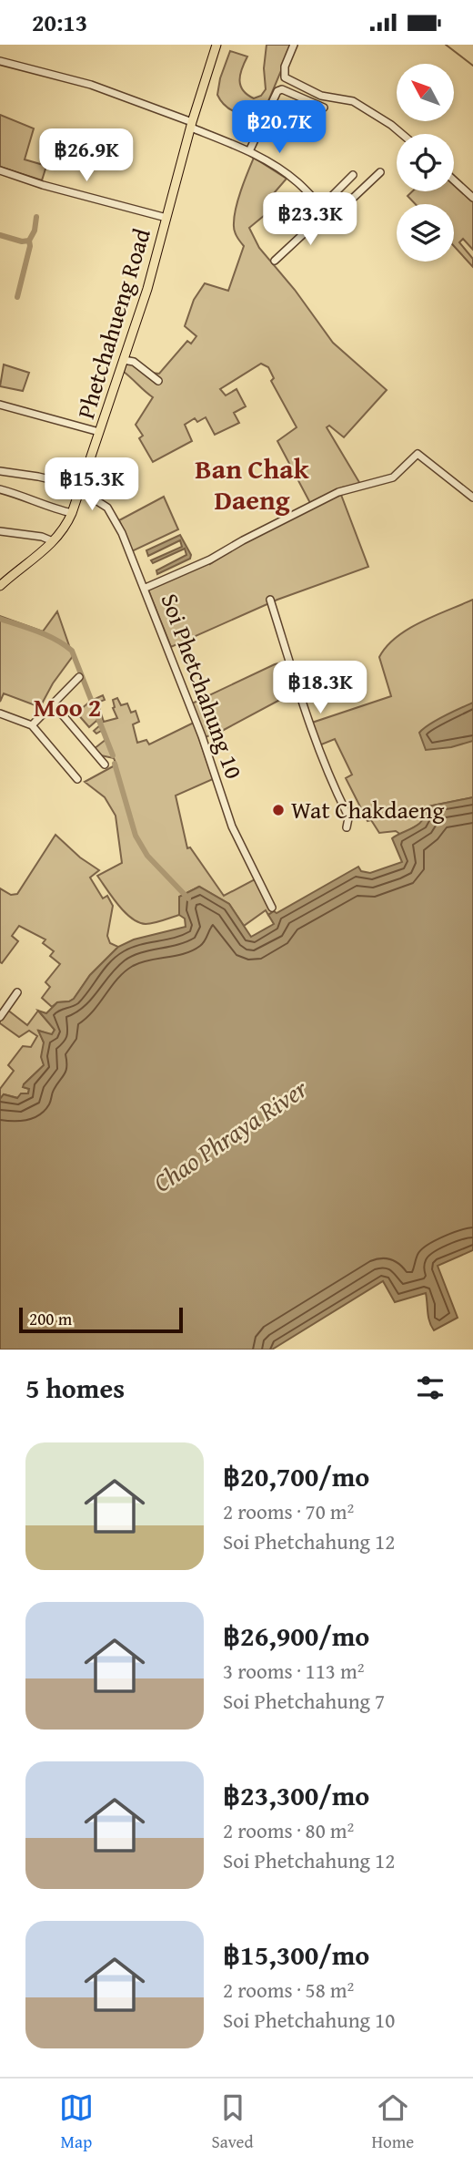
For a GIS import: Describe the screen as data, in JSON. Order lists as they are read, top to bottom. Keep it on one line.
{"streets":{"main road":["Phetchahueng Road"],"street":["Soi Phetchahung 10"]},"crossings":[["Phetchahueng Road","Soi Phetchahung 10"]],"districts":["Ban Chak Daeng","Moo 2"],"water":["Chao Phraya River"],"places":["Wat Chakdaeng"],"scale_bar":"200 m","north":"top left","page":{"status":"20:13","price":["฿20.7K","฿26.9K","฿23.3K","฿15.3K","฿18.3K"],"scale":"200 m","heading":"5 homes","list":[{"name":"฿20,700/mo","note":"2 rooms · 70 m² · Soi Phetchahung 12"},{"name":"฿26,900/mo","note":"3 rooms · 113 m² · Soi Phetchahung 7"},{"name":"฿23,300/mo","note":"2 rooms · 80 m² · Soi Phetchahung 12"},{"name":"฿15,300/mo","note":"2 rooms · 58 m² · Soi Phetchahung 10"}],"tabs":["Map","Saved","Home"]}}
